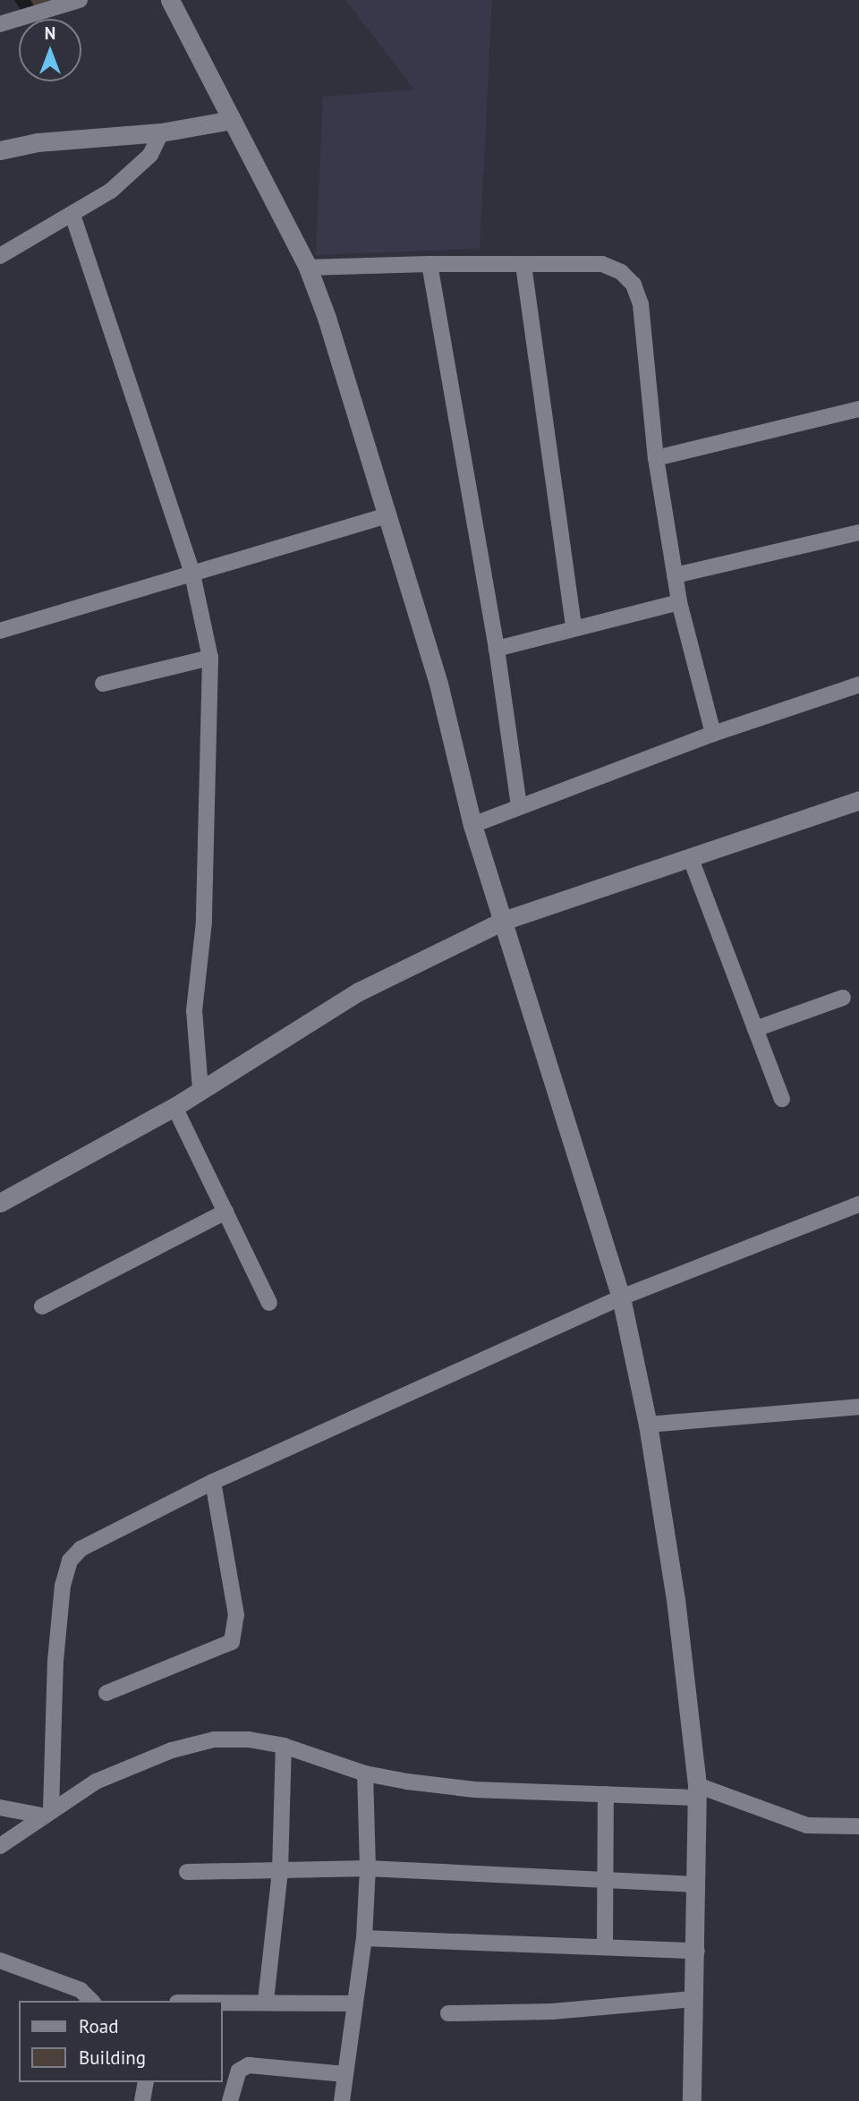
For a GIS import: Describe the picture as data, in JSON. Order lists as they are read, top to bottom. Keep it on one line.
{"legend":["Road","Building"],"north":"top"}
